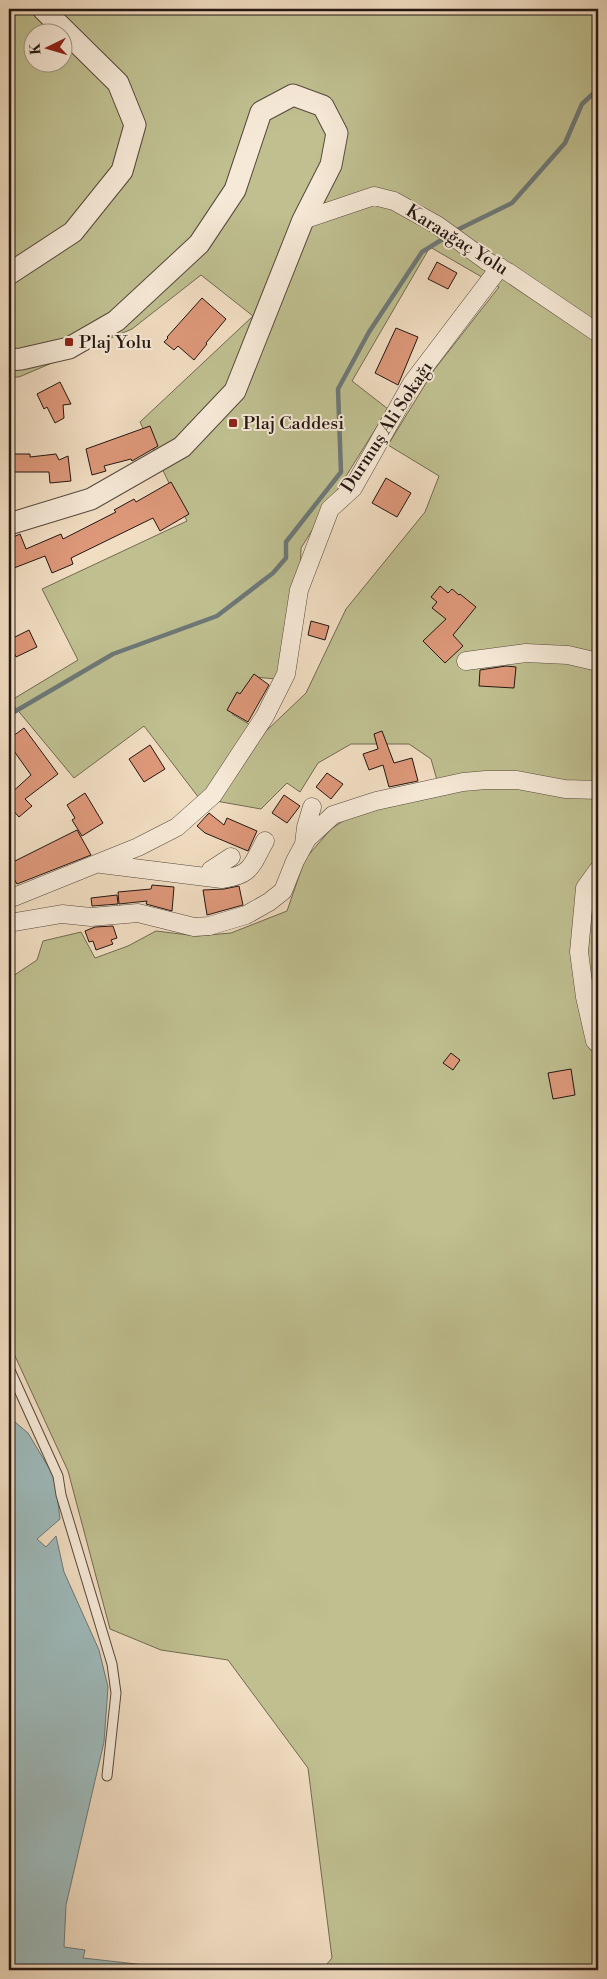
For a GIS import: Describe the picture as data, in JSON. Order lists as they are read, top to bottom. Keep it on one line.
{"streets":{"street":["Karaağaç Yolu","Durmuş Ali Sokağı"]},"crossings":[["Karaağaç Yolu","Durmuş Ali Sokağı"]],"places":{"transit":["Plaj Yolu","Plaj Caddesi"]},"north":"left"}
